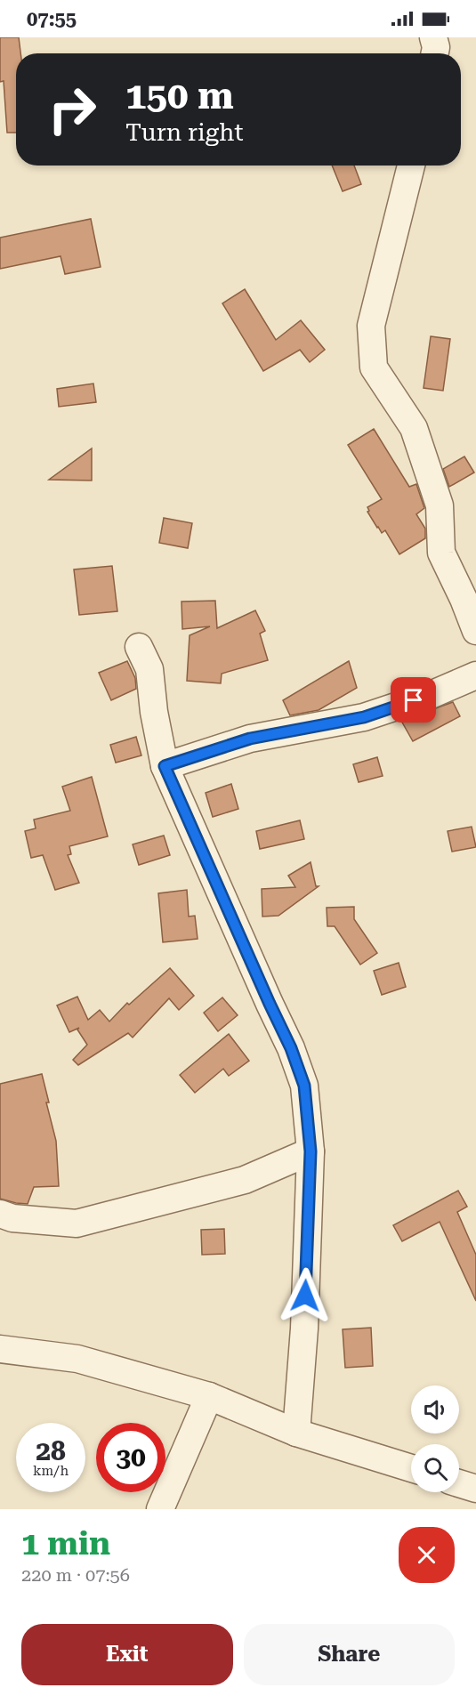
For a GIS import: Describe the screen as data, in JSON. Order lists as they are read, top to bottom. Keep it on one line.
{"page":{"status":"07:55","turn":["150 m","Turn right"],"speed":"28 km/h","limit":"30","heading":["1 min","220 m · 07:56"],"buttons":["Exit","Share"]}}
